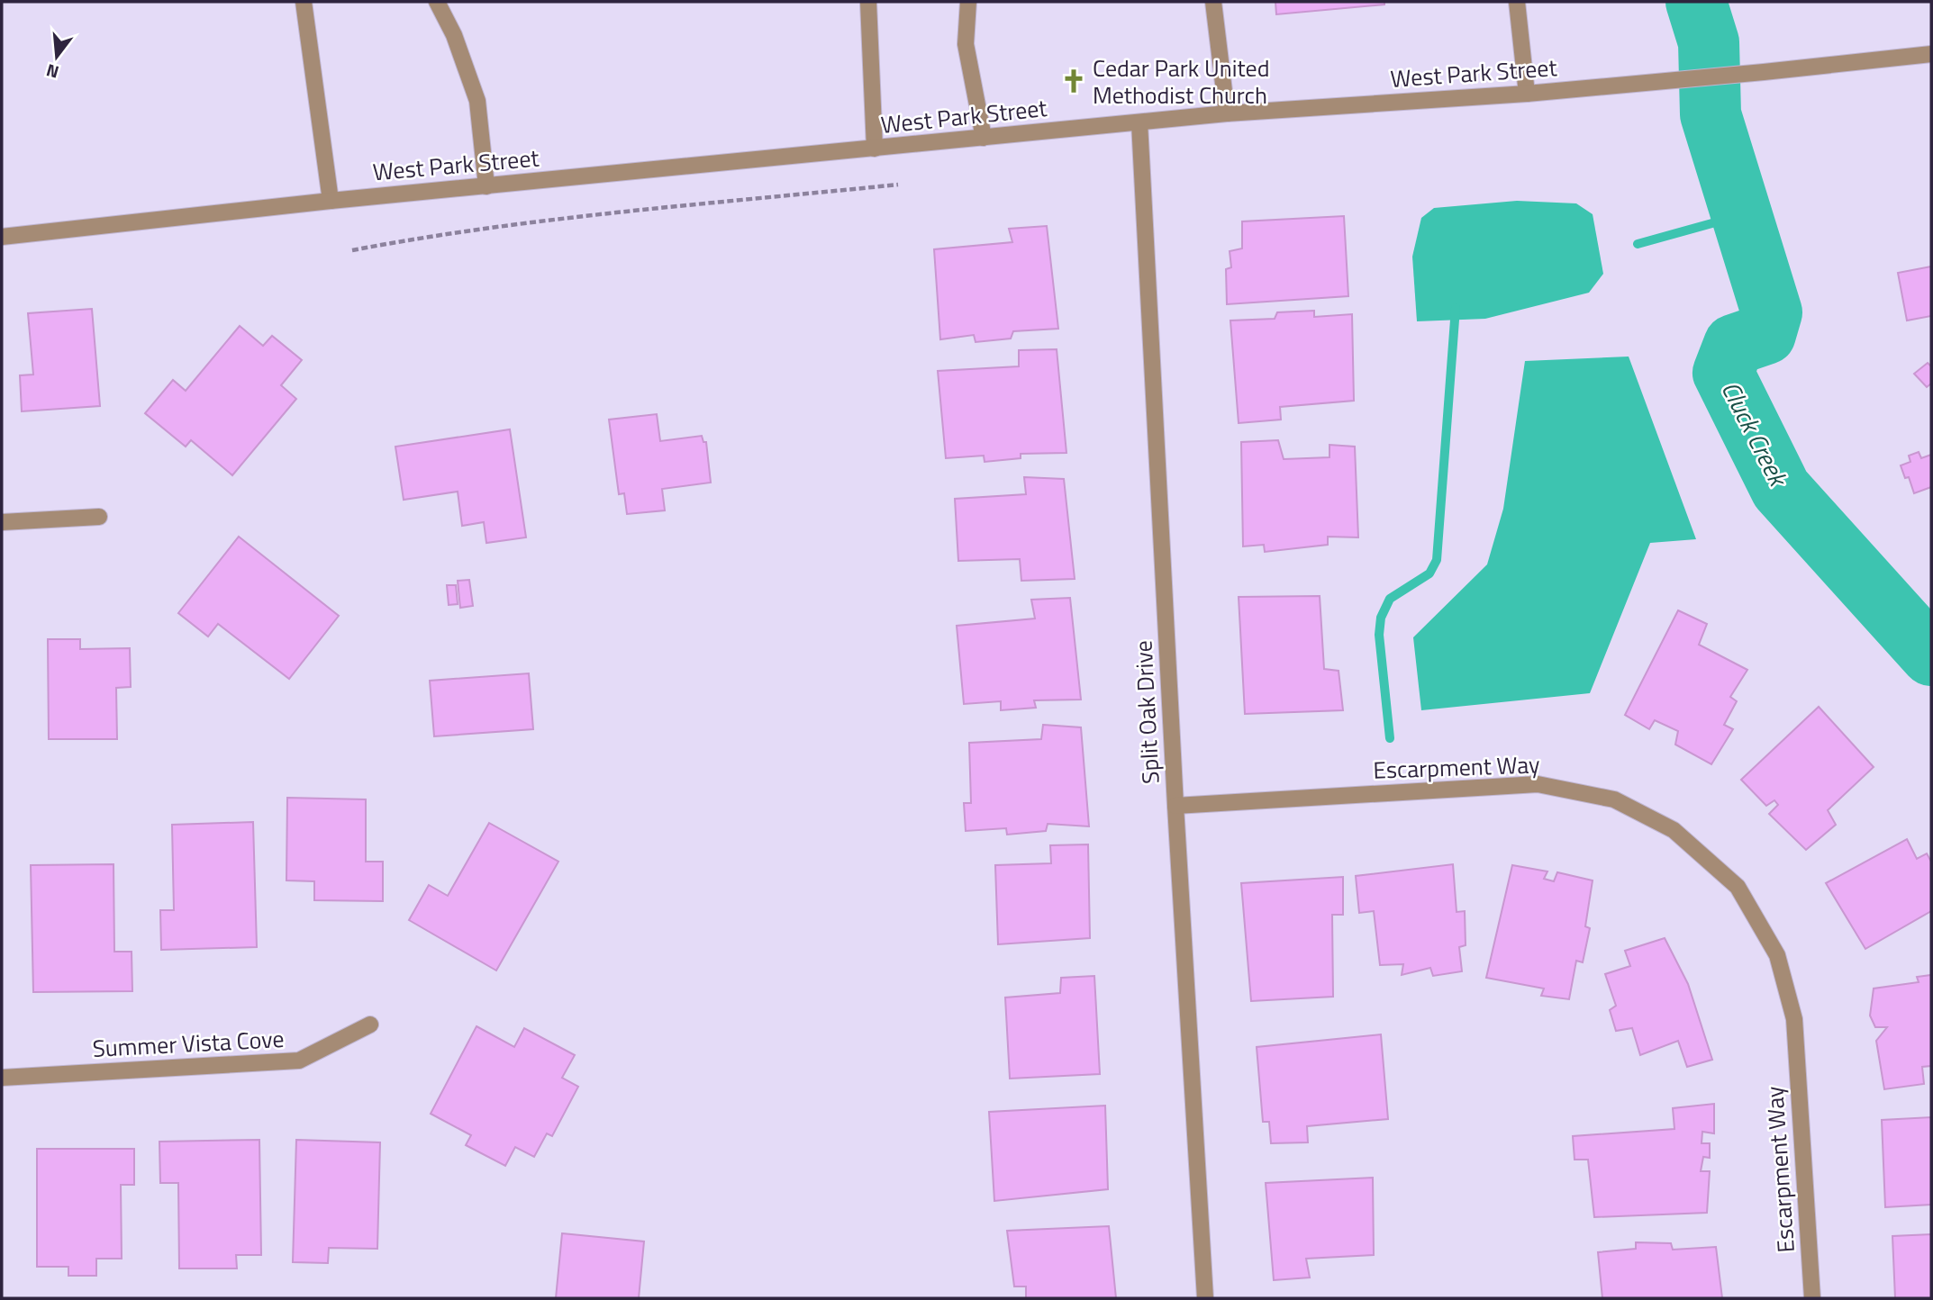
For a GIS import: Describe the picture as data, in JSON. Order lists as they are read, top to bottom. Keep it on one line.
{"streets":{"street":["West Park Street","Split Oak Drive","Escarpment Way","Summer Vista Cove"]},"crossings":[["West Park Street","Split Oak Drive"],["Split Oak Drive","Escarpment Way"]],"water":["Cluck Creek"],"places":{"church":["Cedar Park United Methodist Church"]},"north":"bottom"}
